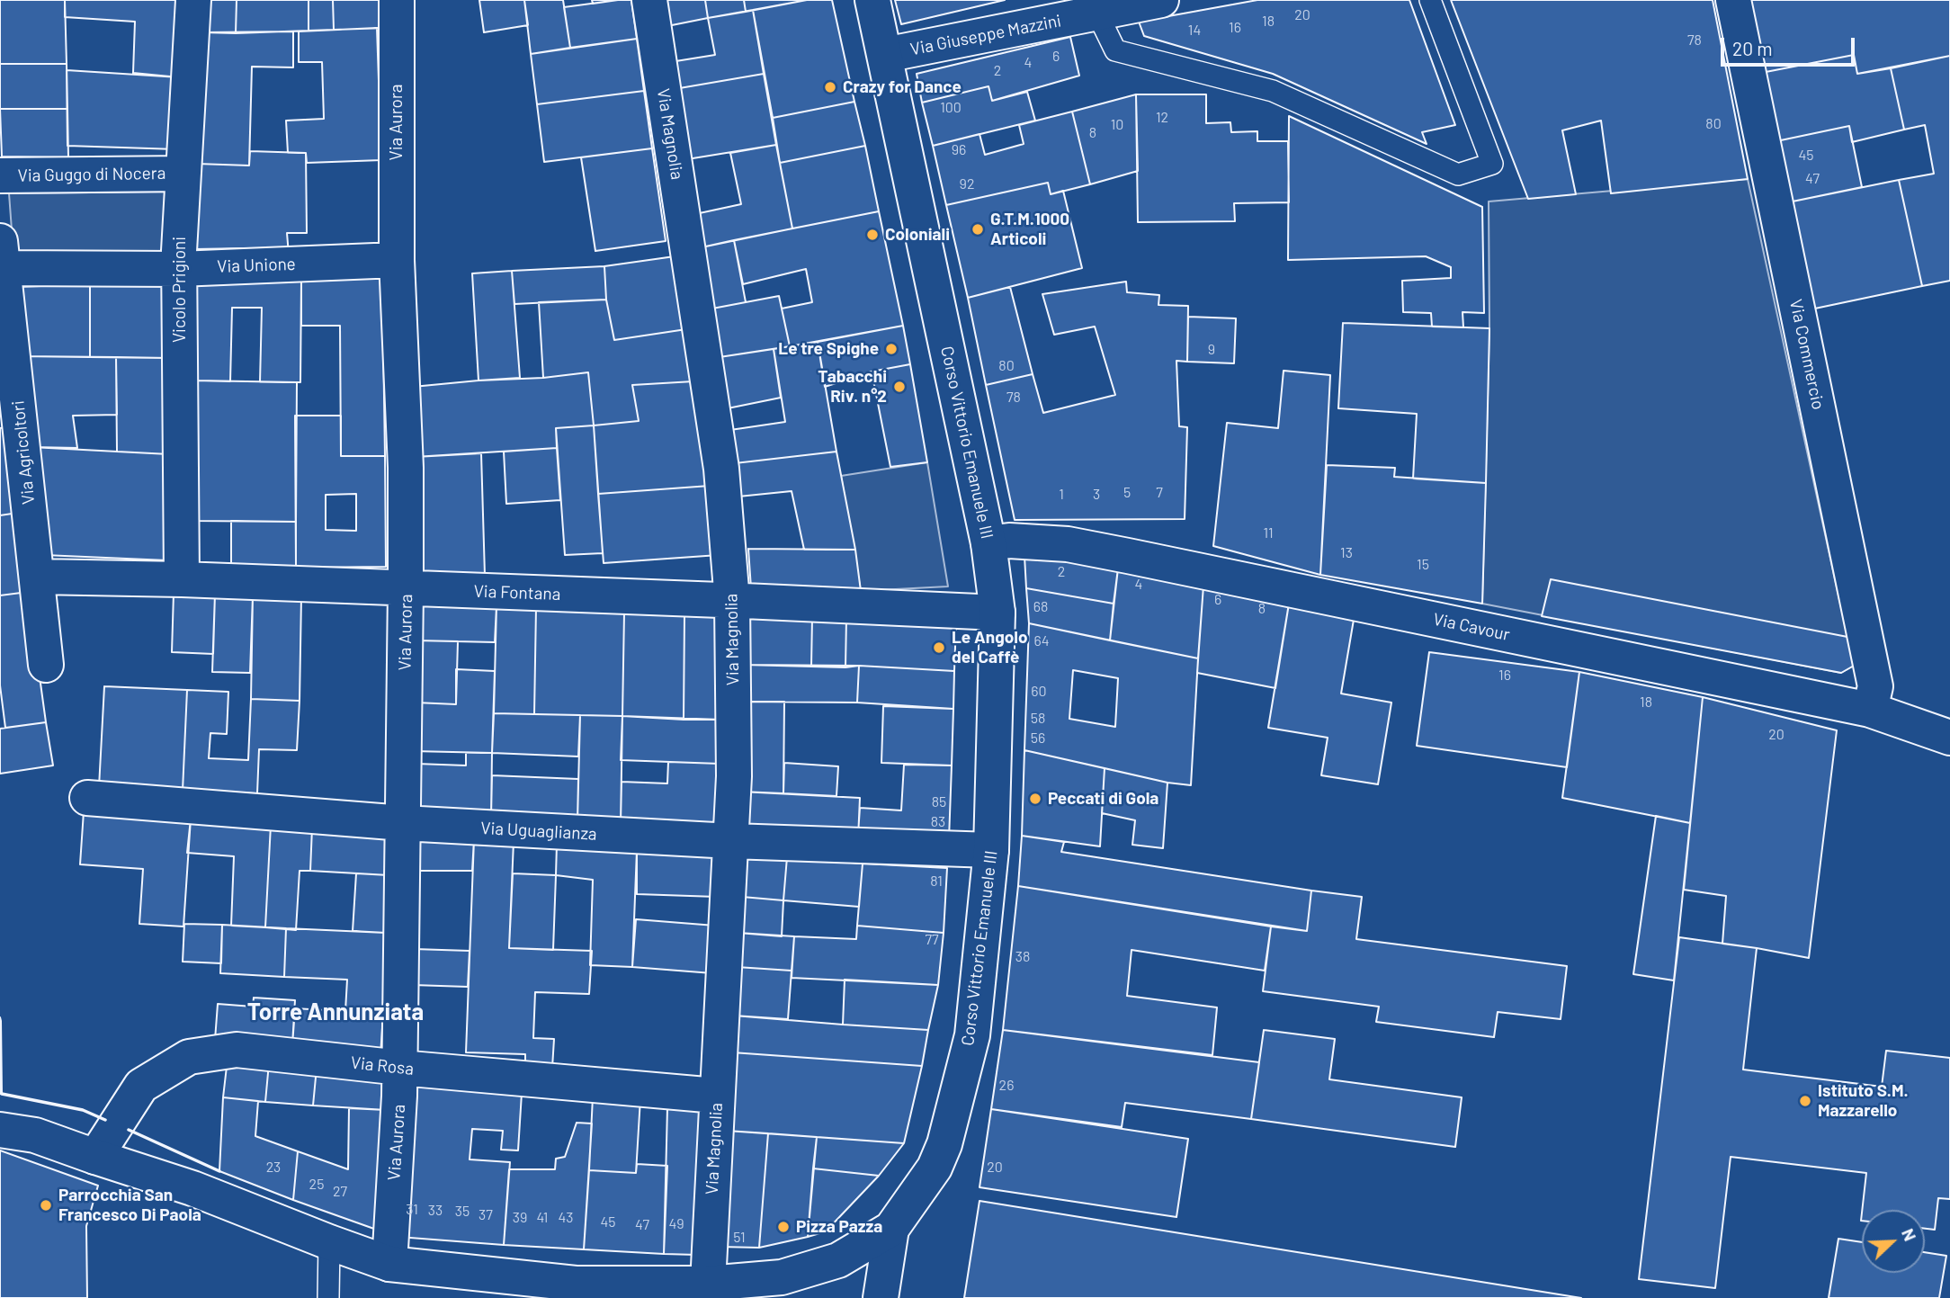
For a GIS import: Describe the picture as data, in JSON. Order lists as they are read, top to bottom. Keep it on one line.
{"streets":{"street":["Via Giuseppe Mazzini","Via Aurora","Via Magnolia","Via Guggo di Nocera","Via Unione","Vicolo Prigioni","Via Commercio","Corso Vittorio Emanuele III","Via Agricoltori","Via Fontana","Via Cavour","Via Uguaglianza","Via Rosa"]},"crossings":[["Via Giuseppe Mazzini","Corso Vittorio Emanuele III"],["Via Aurora","Via Unione"],["Via Aurora","Corso Vittorio Emanuele III"],["Via Aurora","Via Fontana"],["Via Aurora","Via Uguaglianza"],["Via Aurora","Via Rosa"],["Via Magnolia","Corso Vittorio Emanuele III"],["Via Magnolia","Via Fontana"],["Via Magnolia","Via Uguaglianza"],["Via Magnolia","Via Rosa"],["Via Guggo di Nocera","Vicolo Prigioni"],["Via Unione","Vicolo Prigioni"],["Via Unione","Via Agricoltori"],["Vicolo Prigioni","Via Fontana"],["Via Commercio","Via Cavour"],["Corso Vittorio Emanuele III","Via Fontana"],["Corso Vittorio Emanuele III","Via Cavour"],["Corso Vittorio Emanuele III","Via Uguaglianza"],["Corso Vittorio Emanuele III","Via Rosa"],["Via Agricoltori","Via Fontana"]],"districts":["Torre Annunziata"],"places":["Crazy for Dance","G.T.M.1000 Articoli","Coloniali","Le tre Spighe","Tabacchi Riv. n°2","Le Angolo del Caffè","Peccati di Gola","Istituto S.M. Mazzarello","Parrocchia San Francesco Di Paola","Pizza Pazza"],"house_numbers":["20","18","16","14","78","6","4","2","100","12","80","10","8","96","45","47","92","9","80","78","5","7","1","3","11","13","15","2","4","6","68","8","64","16","60","18","58","20","56","85","83","81","77","38","26","23","20","25","27","31","33","35","37","39","41","43","45","49","47","51"],"scale_bar":"20 m","north":"top right"}
